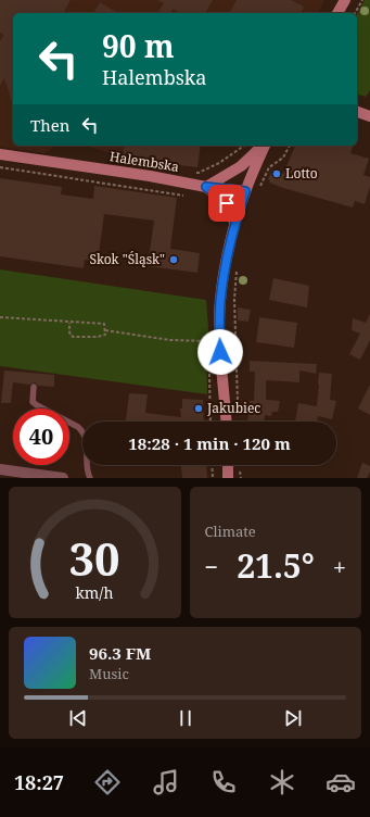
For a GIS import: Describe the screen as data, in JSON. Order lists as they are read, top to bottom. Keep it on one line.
{"streets":{"street":["Halembska"]},"places":["Lotto","Skok \"Śląsk\"","Jakubiec"],"page":{"turn":["90 m","Halembska"],"then":"Then","limit":"40","trip":"18:28 · 1 min · 120 m","tile":"Climate","heat":["−","21.5°","+"],"song":["96.3 FM","Music"],"tabs":"18:27","gauge":["30","km/h"]}}
